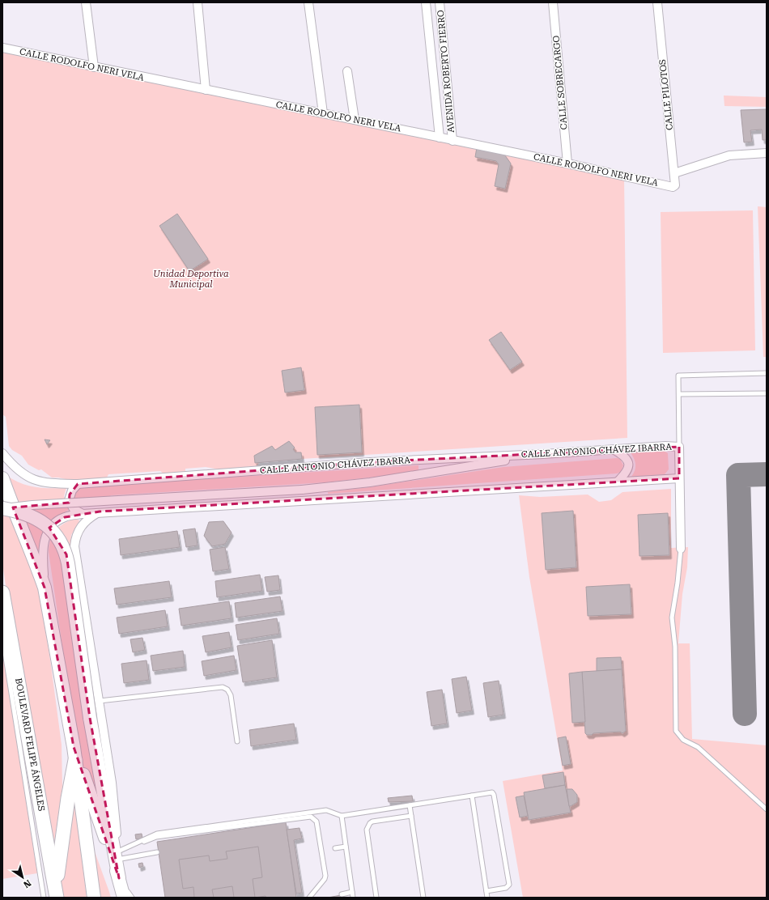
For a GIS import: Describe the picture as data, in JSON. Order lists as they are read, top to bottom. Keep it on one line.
{"streets":{"highway":["BOULEVARD FELIPE ÁNGELES"],"street":["CALLE RODOLFO NERI VELA","AVENIDA ROBERTO FIERRO","CALLE SOBRECARGO","CALLE PILOTOS","CALLE ANTONIO CHÁVEZ IBARRA"]},"crossings":[["CALLE RODOLFO NERI VELA","AVENIDA ROBERTO FIERRO"],["CALLE RODOLFO NERI VELA","CALLE SOBRECARGO"],["CALLE RODOLFO NERI VELA","CALLE PILOTOS"]],"parks":["Unidad Deportiva Municipal"],"north":"bottom right"}
